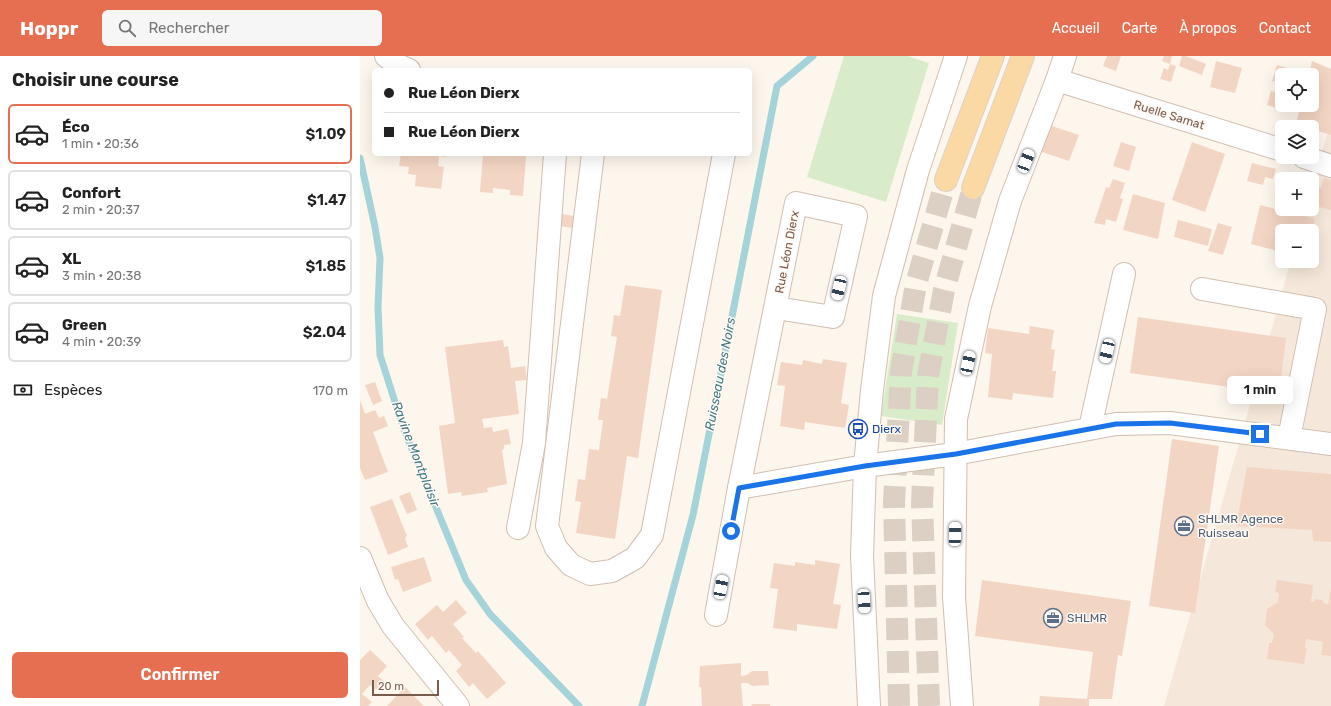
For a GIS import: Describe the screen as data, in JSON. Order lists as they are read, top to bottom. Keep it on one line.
{"streets":{"street":["Ruelle Samat","Rue Léon Dierx"]},"water":["Ruisseau des Noirs","Ravine Montplaisir"],"places":{"bus stop":["Dierx"],"office":["SHLMR Agence Ruisseau","SHLMR"]},"scale_bar":"20 m","page":{"header":"Hoppr","search":"Rechercher","nav":["Accueil","Carte","À propos","Contact"],"heading":"Choisir une course","map_buttons":["+","−"],"banner":["Rue Léon Dierx","Rue Léon Dierx"],"list":[{"name":"Éco","note":"1 min · 20:36","value":"$1.09"},{"name":"Confort","note":"2 min · 20:37","value":"$1.47"},{"name":"XL","note":"3 min · 20:38","value":"$1.85"},{"name":"Green","note":"4 min · 20:39","value":"$2.04"}],"pay":["Espèces","170 m"],"bubble":"1 min","buttons":"Confirmer","scale":"20 m"}}
